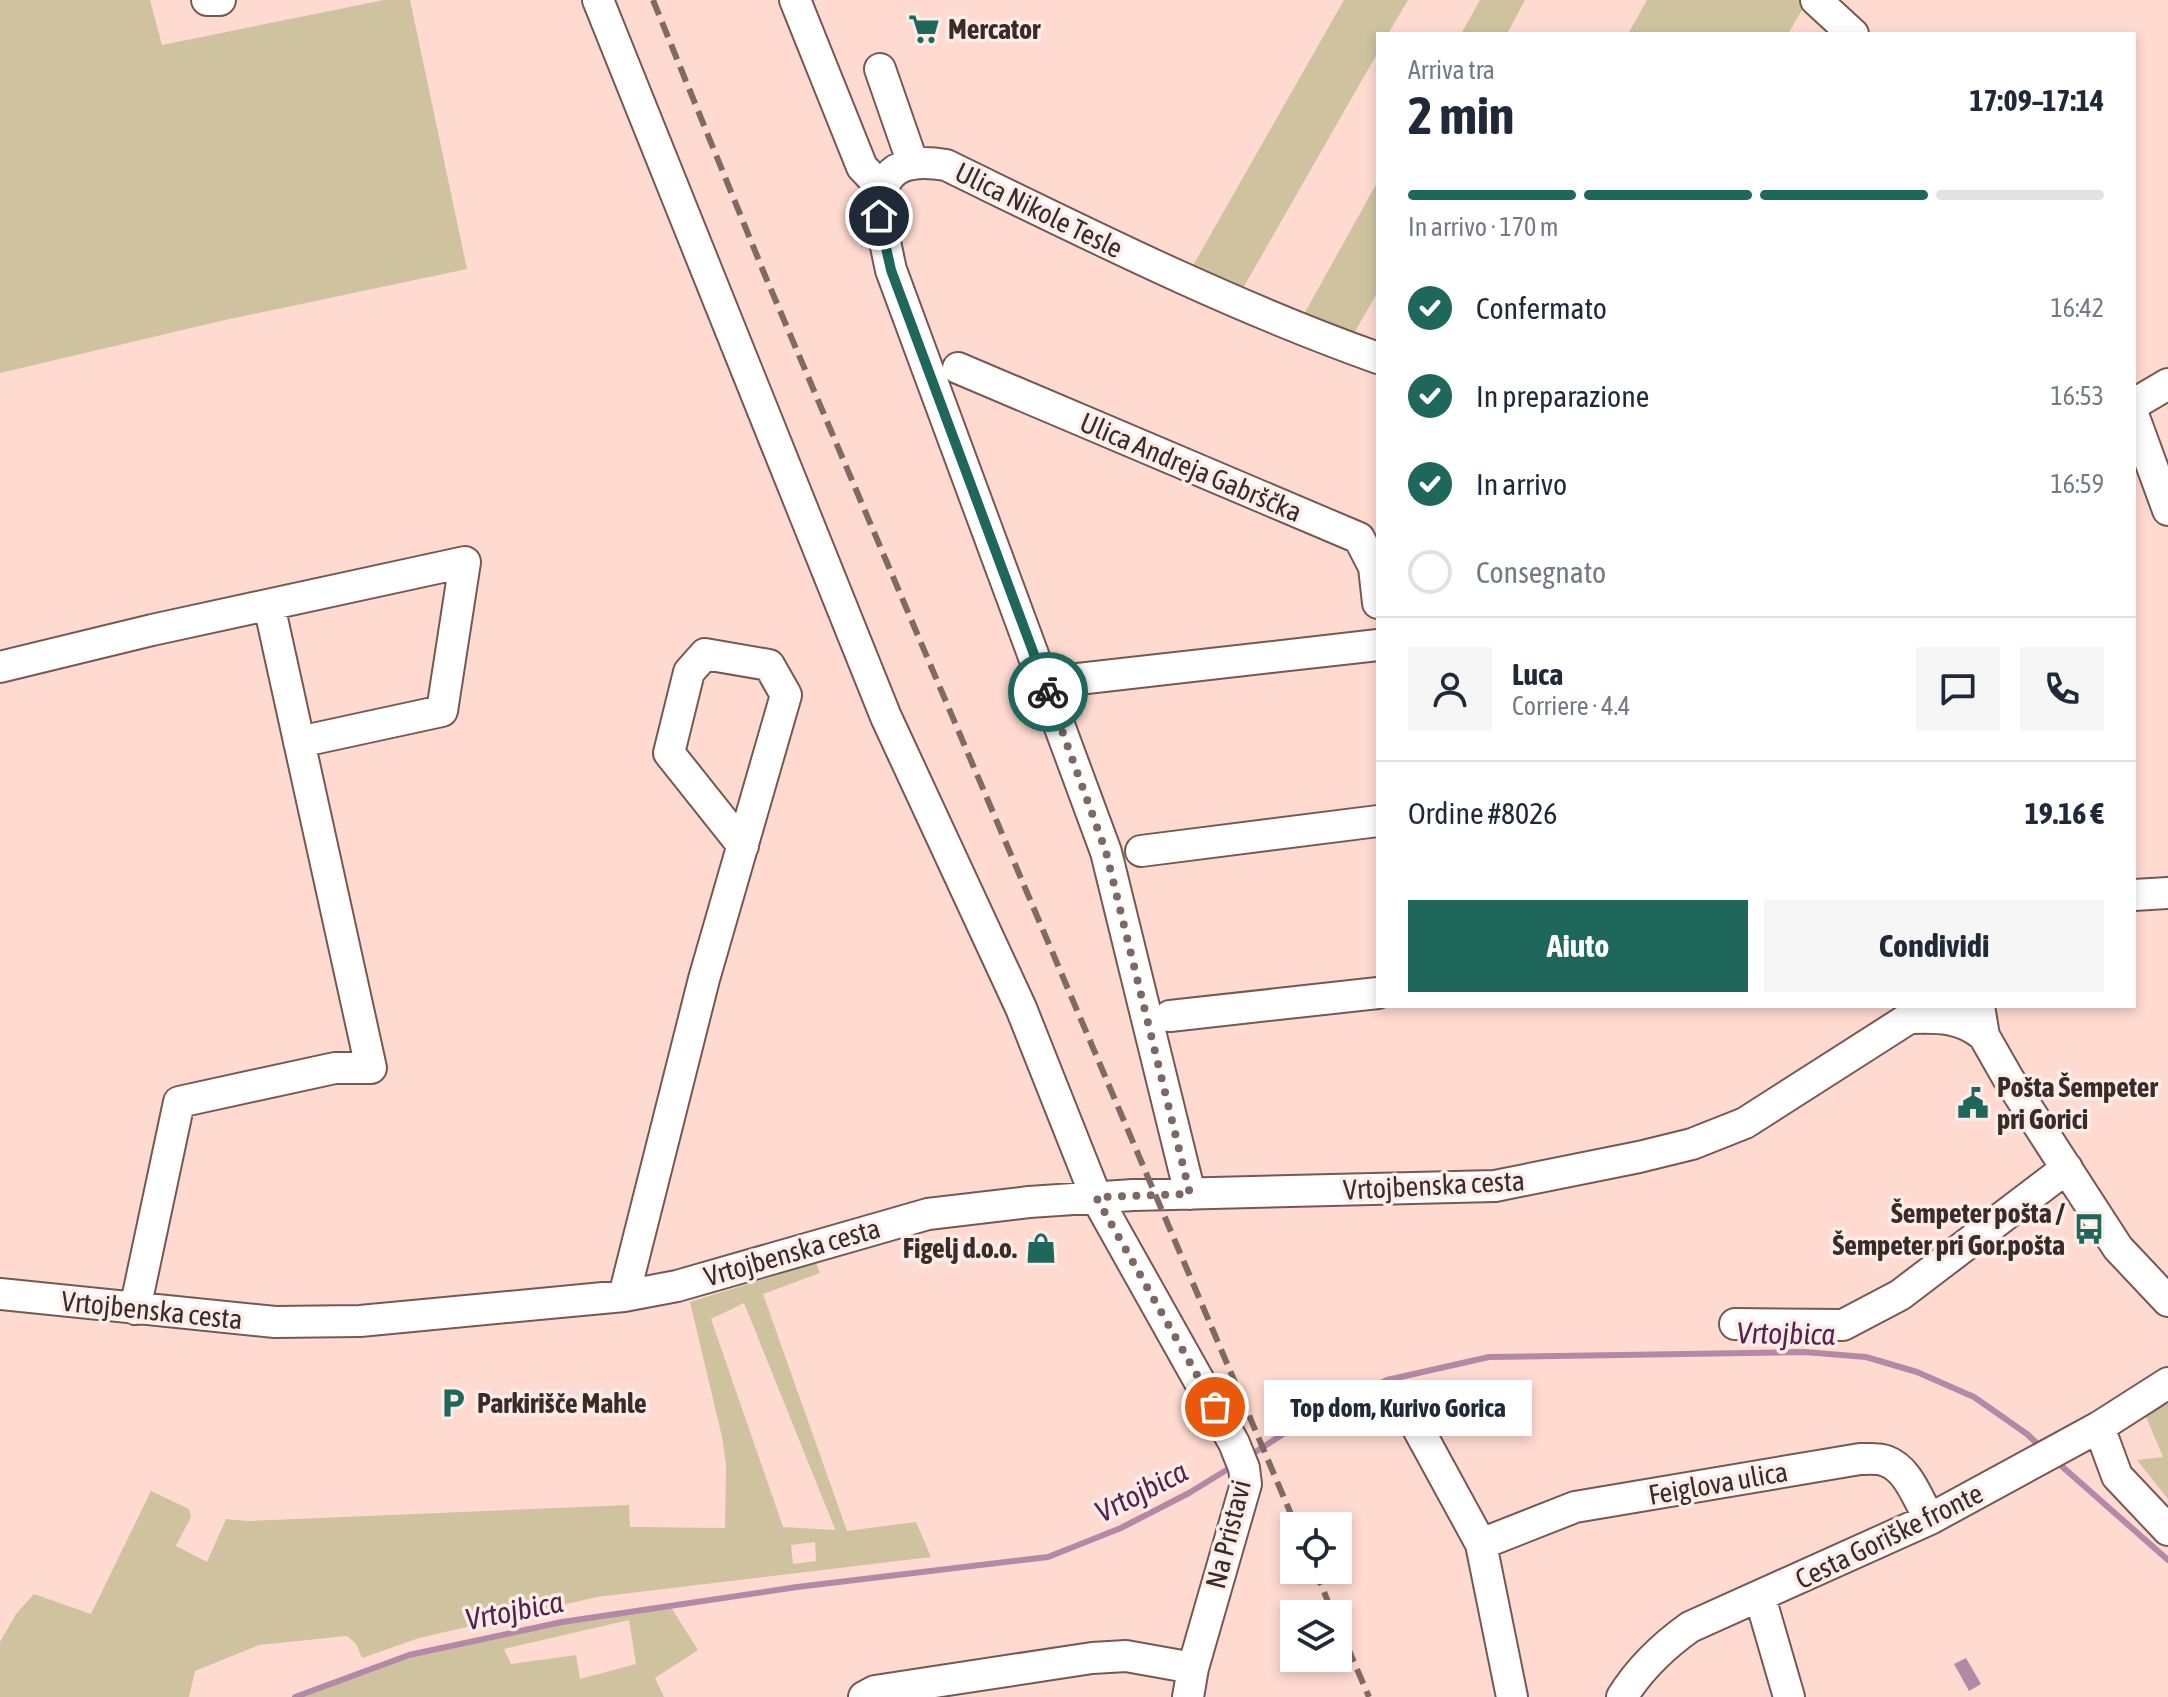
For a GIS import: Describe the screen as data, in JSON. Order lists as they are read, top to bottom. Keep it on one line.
{"streets":{"street":["Ulica Nikole Tesle","Ulica Andreja Gabrščka","Vrtojbenska cesta","Feiglova ulica","Na Pristavi","Cesta Goriške fronte"]},"crossings":[["Vrtojbenska cesta","Na Pristavi"],["Feiglova ulica","Cesta Goriške fronte"]],"water":["Vrtojbica"],"places":{"supermarket":["Mercator"],"public building":["Pošta Šempeter pri Gorici"],"bus stop":["Šempeter pošta / Šempeter pri Gor.pošta"],"shop":["Figelj d.o.o."],"parking":["Parkirišče Mahle"],"other":["Top dom, Kurivo Gorica"]},"page":{"heading":["2 min","Arriva tra","17:09–17:14"],"panel":["Luca","Corriere · 4.4","Ordine #8026","19.16 €"],"bar":"In arrivo · 170 m","list":[["Confermato","16:42"],["In preparazione","16:53"],["In arrivo","16:59"],"Consegnato"],"buttons":["Aiuto","Condividi"],"bubble":"Top dom, Kurivo Gorica"}}
